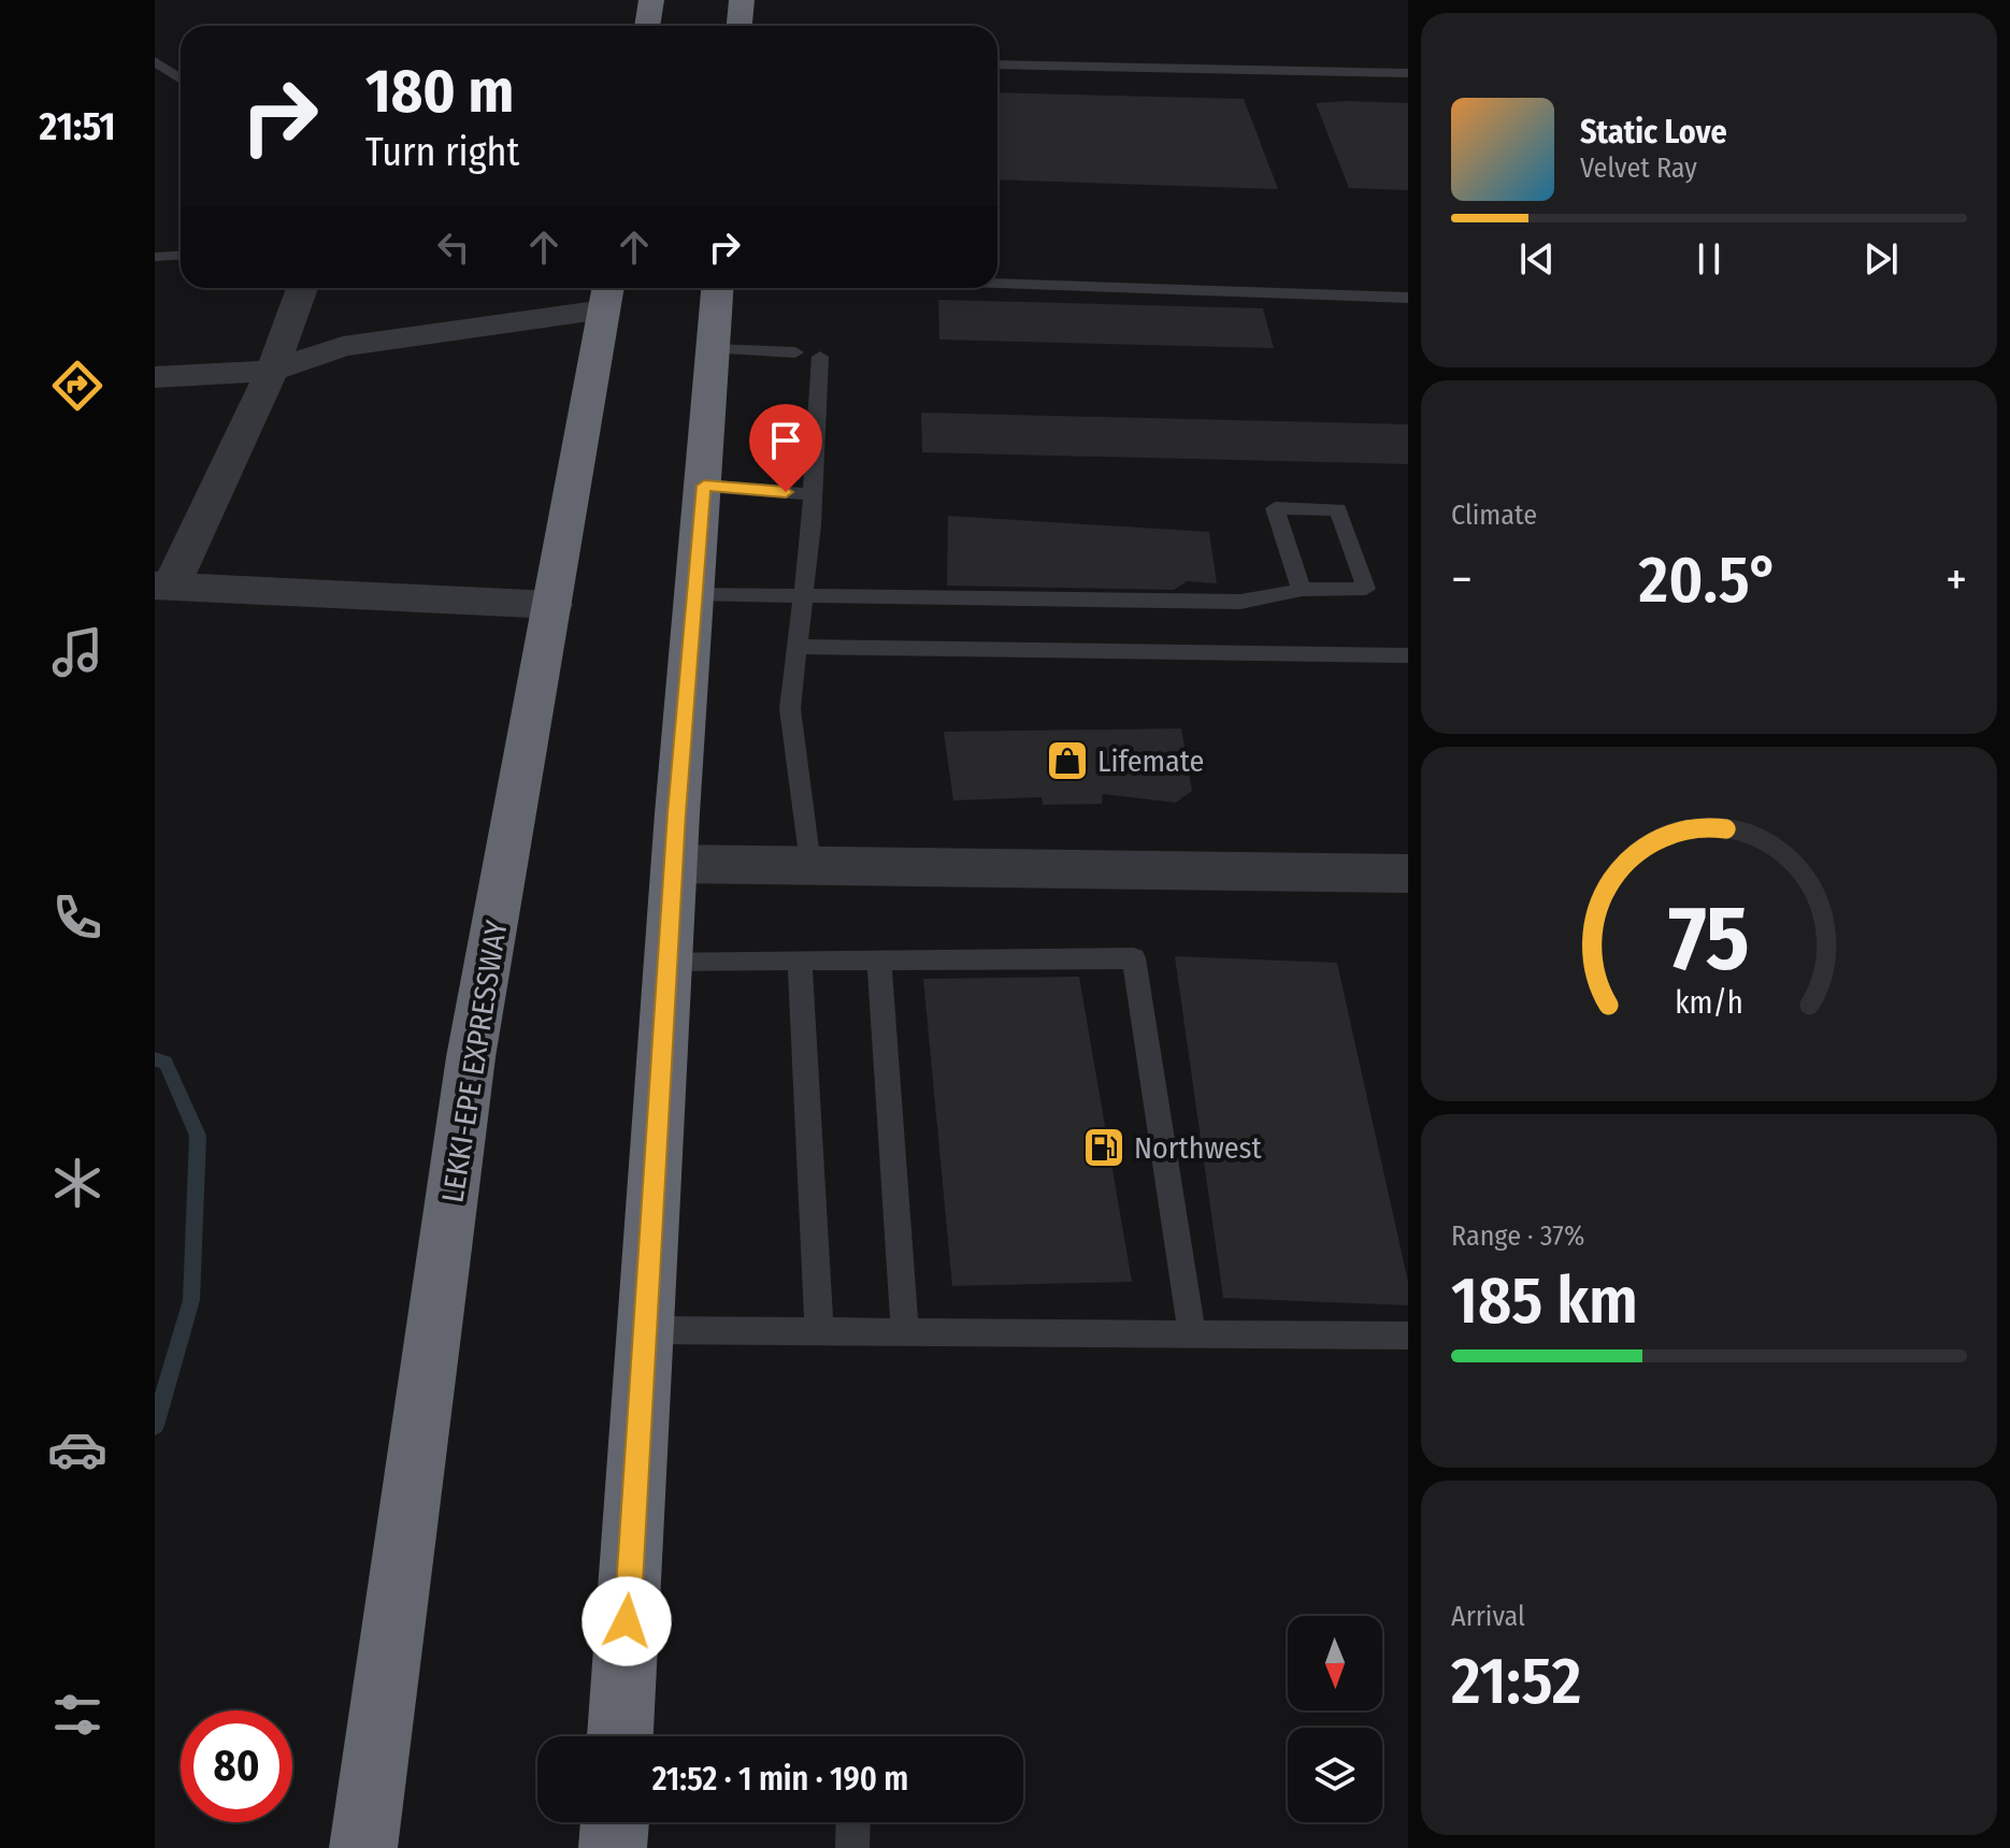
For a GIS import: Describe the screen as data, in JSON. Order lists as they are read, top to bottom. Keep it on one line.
{"streets":{"highway":["LEKKI-EPE EXPRESSWAY"]},"places":{"shop":["Lifemate"],"fuel station":["Northwest"]},"north":"bottom","page":{"tabs":"21:51","turn":["180 m","Turn right"],"song":["Static Love","Velvet Ray"],"tile":["Climate",["Range · 37%","185 km"],["Arrival","21:52"]],"heat":["−","20.5°","+"],"limit":"80","trip":"21:52 · 1 min · 190 m","gauge":["75","km/h"]}}
